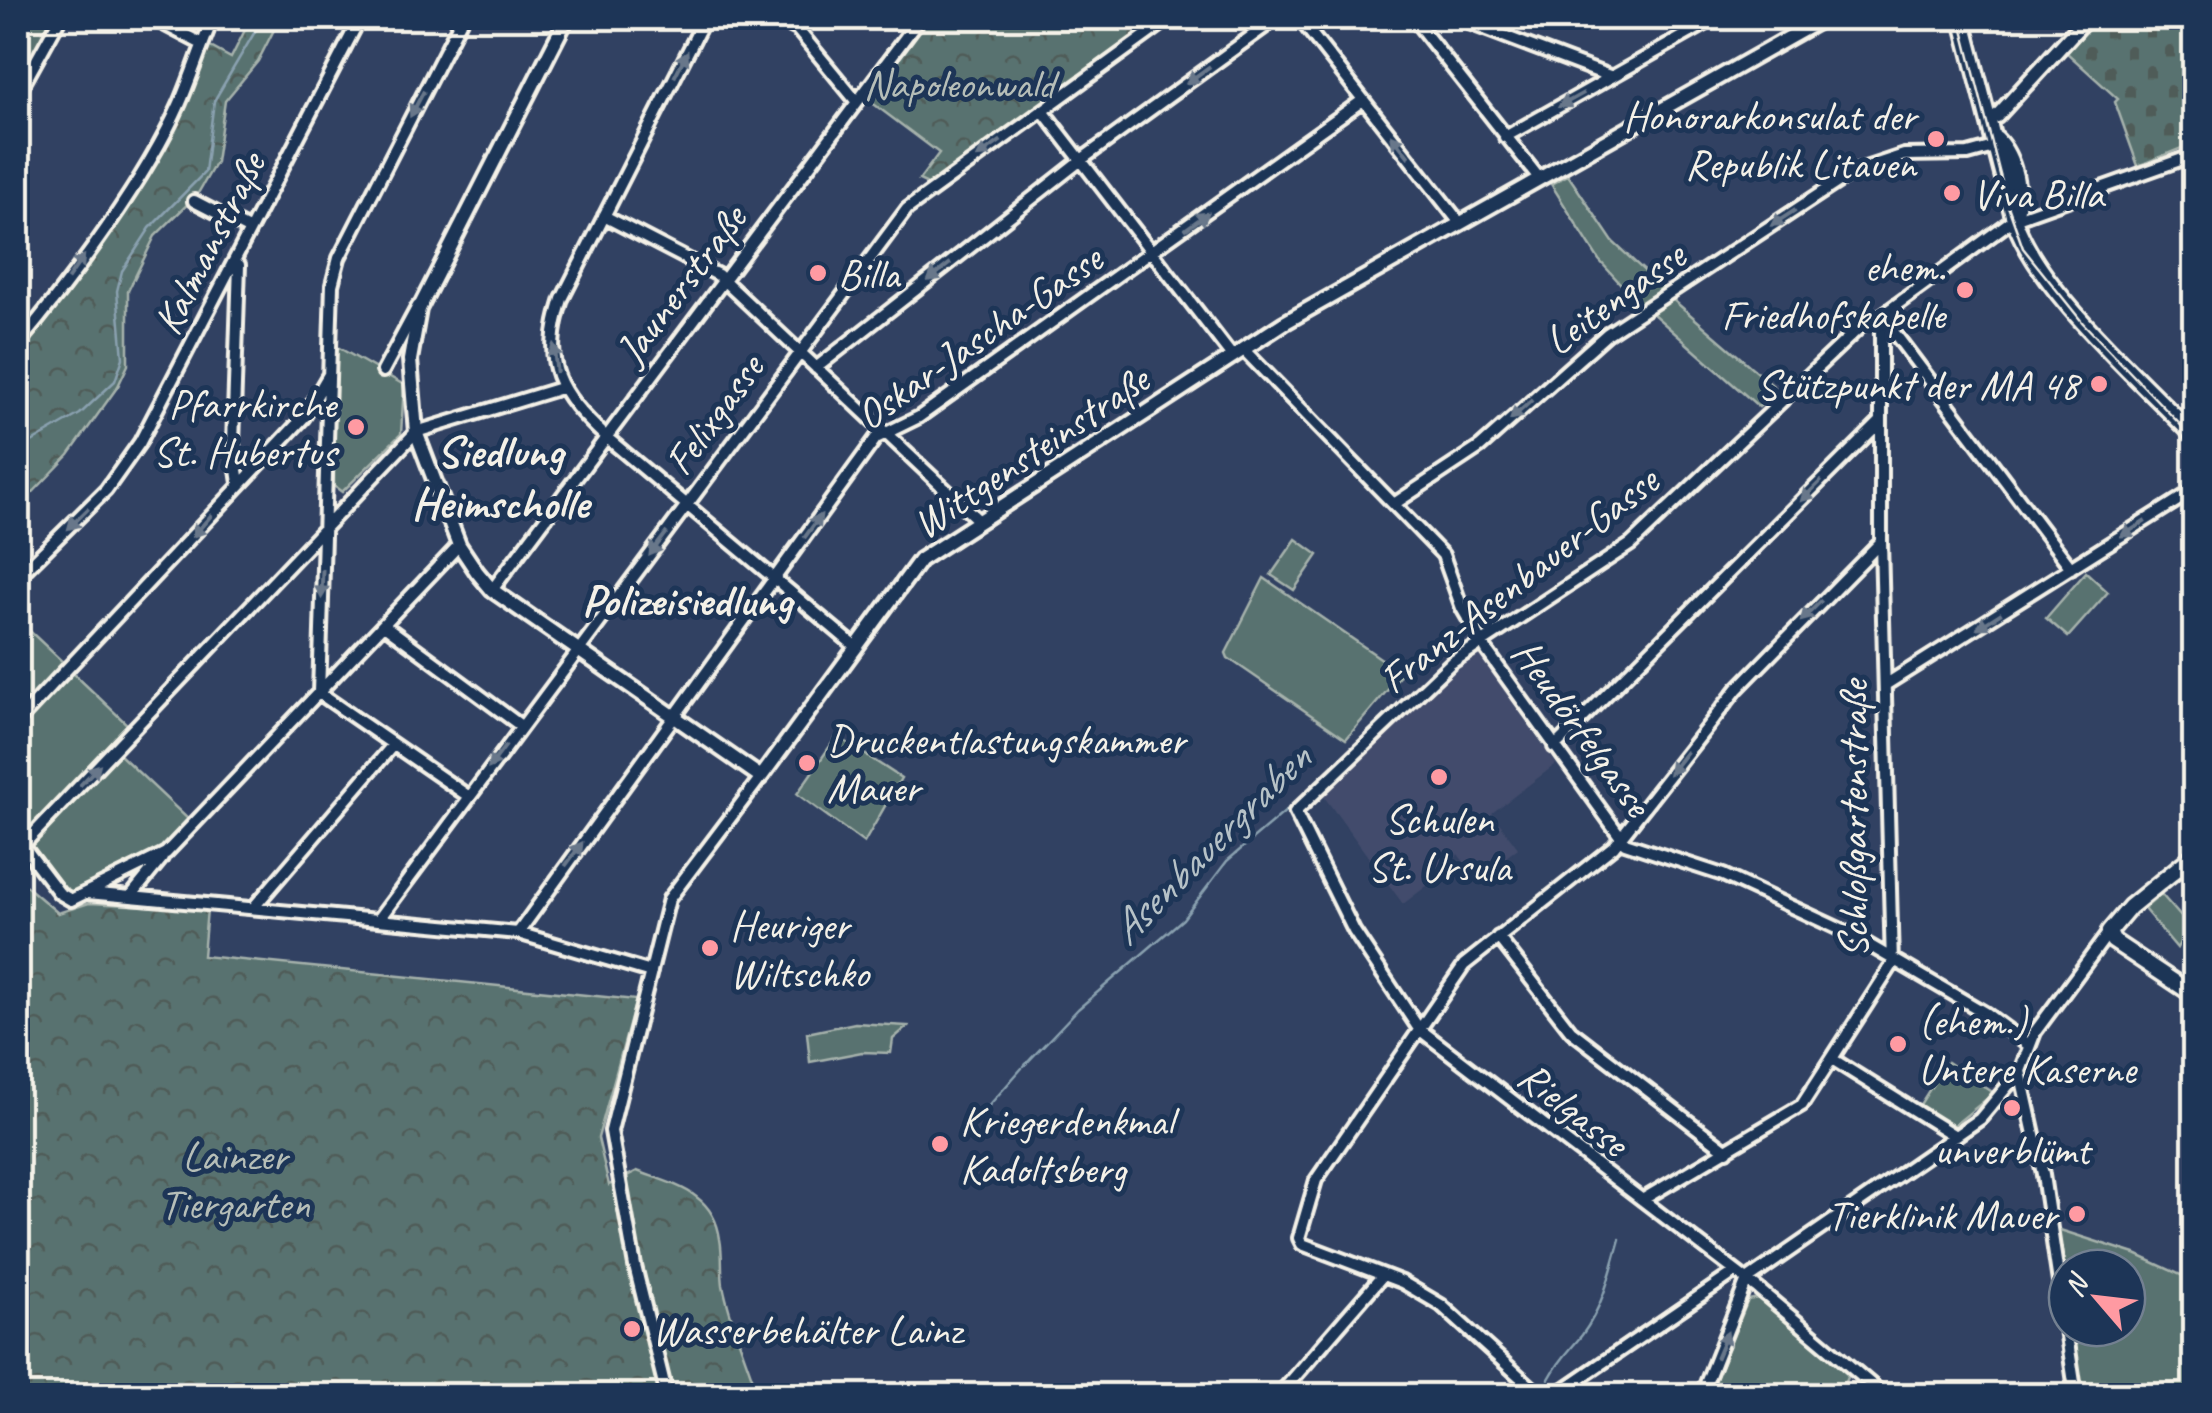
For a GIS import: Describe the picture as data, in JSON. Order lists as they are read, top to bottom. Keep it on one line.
{"streets":{"street":["Kalmanstraße","Jaunerstraße","Leitengasse","Oskar-Jascha-Gasse","Felixgasse","Wittgensteinstraße","Franz-Asenbauer-Gasse","Heudörfelgasse","Schloßgartenstraße","Rielgasse"]},"crossings":[["Leitengasse","Heudörfelgasse"],["Oskar-Jascha-Gasse","Heudörfelgasse"],["Felixgasse","Heudörfelgasse"],["Wittgensteinstraße","Heudörfelgasse"],["Franz-Asenbauer-Gasse","Heudörfelgasse"],["Franz-Asenbauer-Gasse","Schloßgartenstraße"],["Franz-Asenbauer-Gasse","Rielgasse"],["Heudörfelgasse","Schloßgartenstraße"],["Schloßgartenstraße","Rielgasse"]],"one_way":["Kalmanstraße","Leitengasse","Oskar-Jascha-Gasse"],"districts":["Siedlung Heimscholle","Polizeisiedlung"],"water":["Asenbauergraben"],"parks":["Napoleonwald","Lainzer Tiergarten"],"places":["Honorarkonsulat der Republik Litauen","Viva Billa","Billa","ehem. Friedhofskapelle","Stützpunkt der MA 48","Pfarrkirche St. Hubertus","Druckentlastungskammer Mauer","Schulen St. Ursula","Heuriger Wiltschko","(ehem.) Untere Kaserne","unverblümt","Kriegerdenkmal Kadoltsberg","Tierklinik Mauer","Wasserbehälter Lainz"],"north":"top left"}
